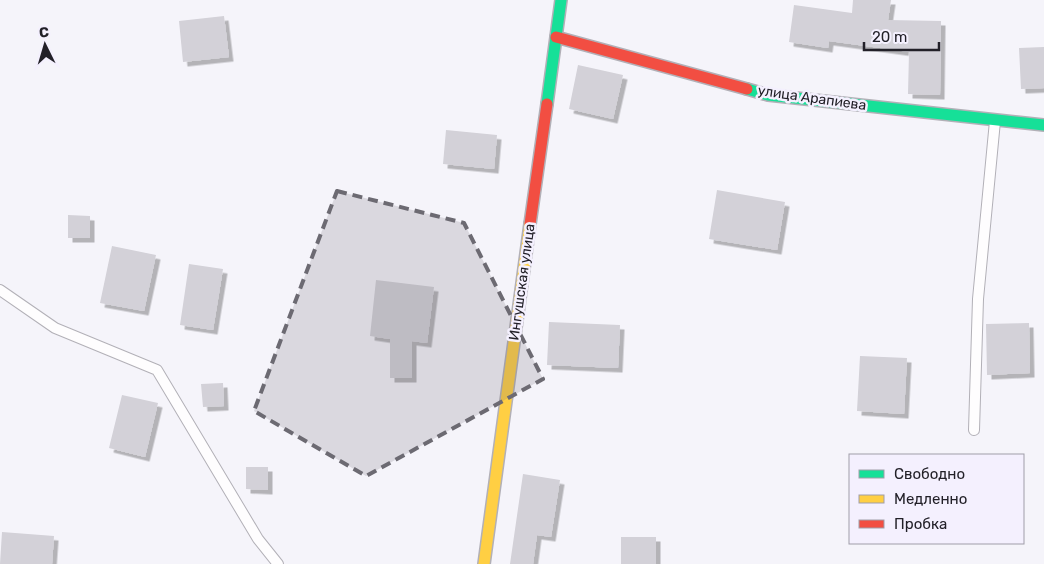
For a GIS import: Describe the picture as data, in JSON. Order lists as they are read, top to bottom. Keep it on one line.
{"streets":{"street":["улица Арапиева","Ингушская улица"]},"crossings":[["улица Арапиева","Ингушская улица"]],"legend":["Свободно","Медленно","Пробка"],"scale_bar":"20 m","north":"top"}
